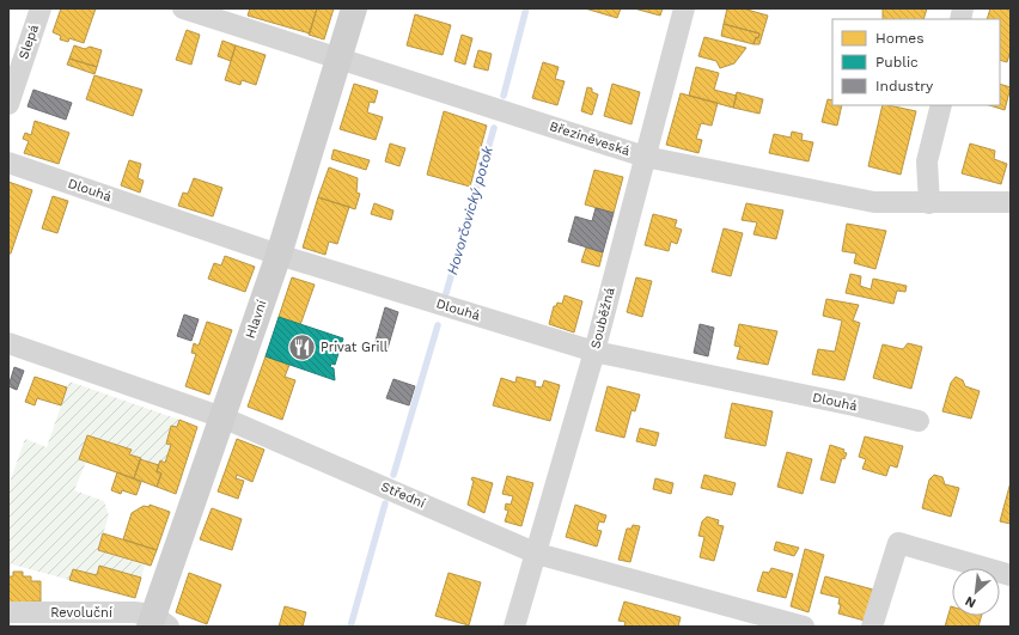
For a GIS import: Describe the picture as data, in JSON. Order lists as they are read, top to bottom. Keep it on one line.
{"streets":{"street":["Slepá","Březiněveská","Dlouhá","Souběžná","Hlavní","Střední","Revoluční"]},"crossings":[["Březiněveská","Souběžná"],["Březiněveská","Hlavní"],["Dlouhá","Souběžná"],["Dlouhá","Hlavní"],["Souběžná","Střední"],["Hlavní","Střední"],["Hlavní","Revoluční"]],"water":["Hovorčovický potok"],"places":{"restaurant":["Privat Grill"]},"legend":["Homes","Public","Industry"],"north":"bottom left"}
